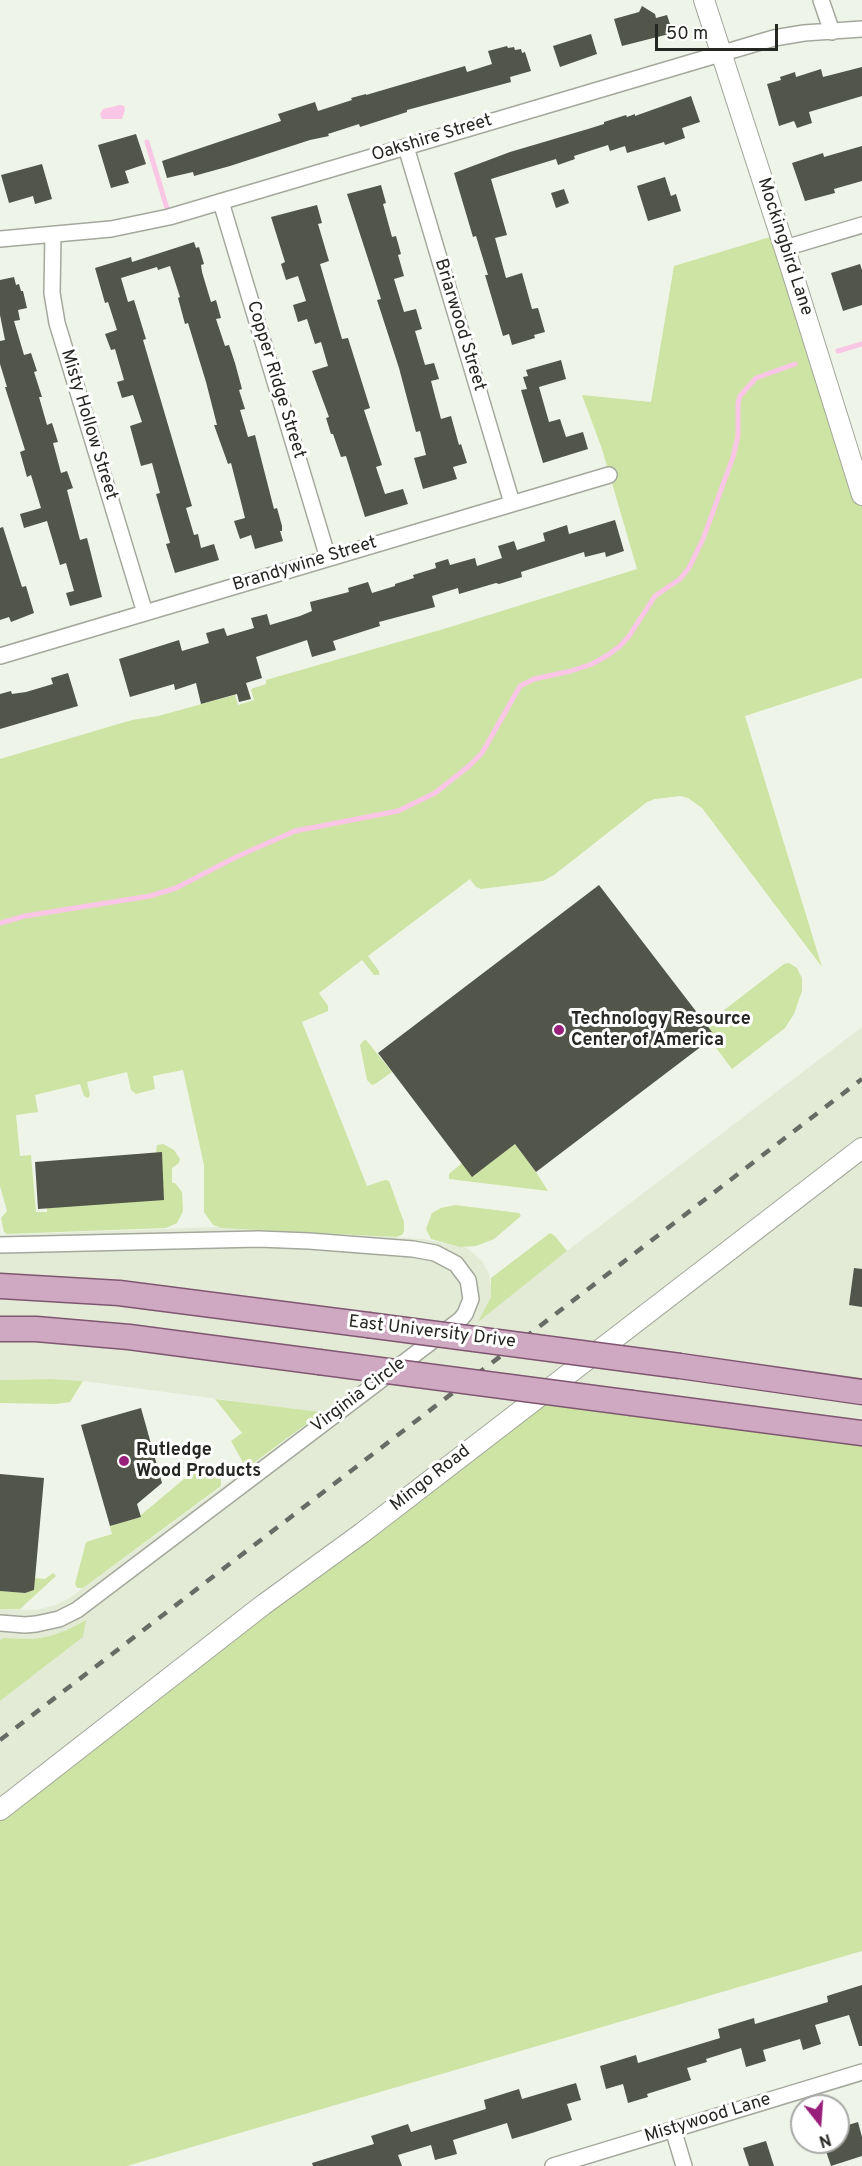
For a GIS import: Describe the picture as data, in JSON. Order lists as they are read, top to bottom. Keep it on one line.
{"streets":{"main road":["East University Drive"],"street":["Oakshire Street","Mockingbird Lane","Briarwood Street","Copper Ridge Street","Misty Hollow Street","Brandywine Street","Virginia Circle","Mingo Road","Mistywood Lane"]},"crossings":[["Oakshire Street","Mockingbird Lane"],["Oakshire Street","Briarwood Street"],["Oakshire Street","Copper Ridge Street"],["Oakshire Street","Misty Hollow Street"],["Briarwood Street","Brandywine Street"],["Copper Ridge Street","Brandywine Street"],["Misty Hollow Street","Brandywine Street"]],"places":["Technology Resource Center of America","Rutledge Wood Products"],"scale_bar":"50 m","north":"bottom"}
